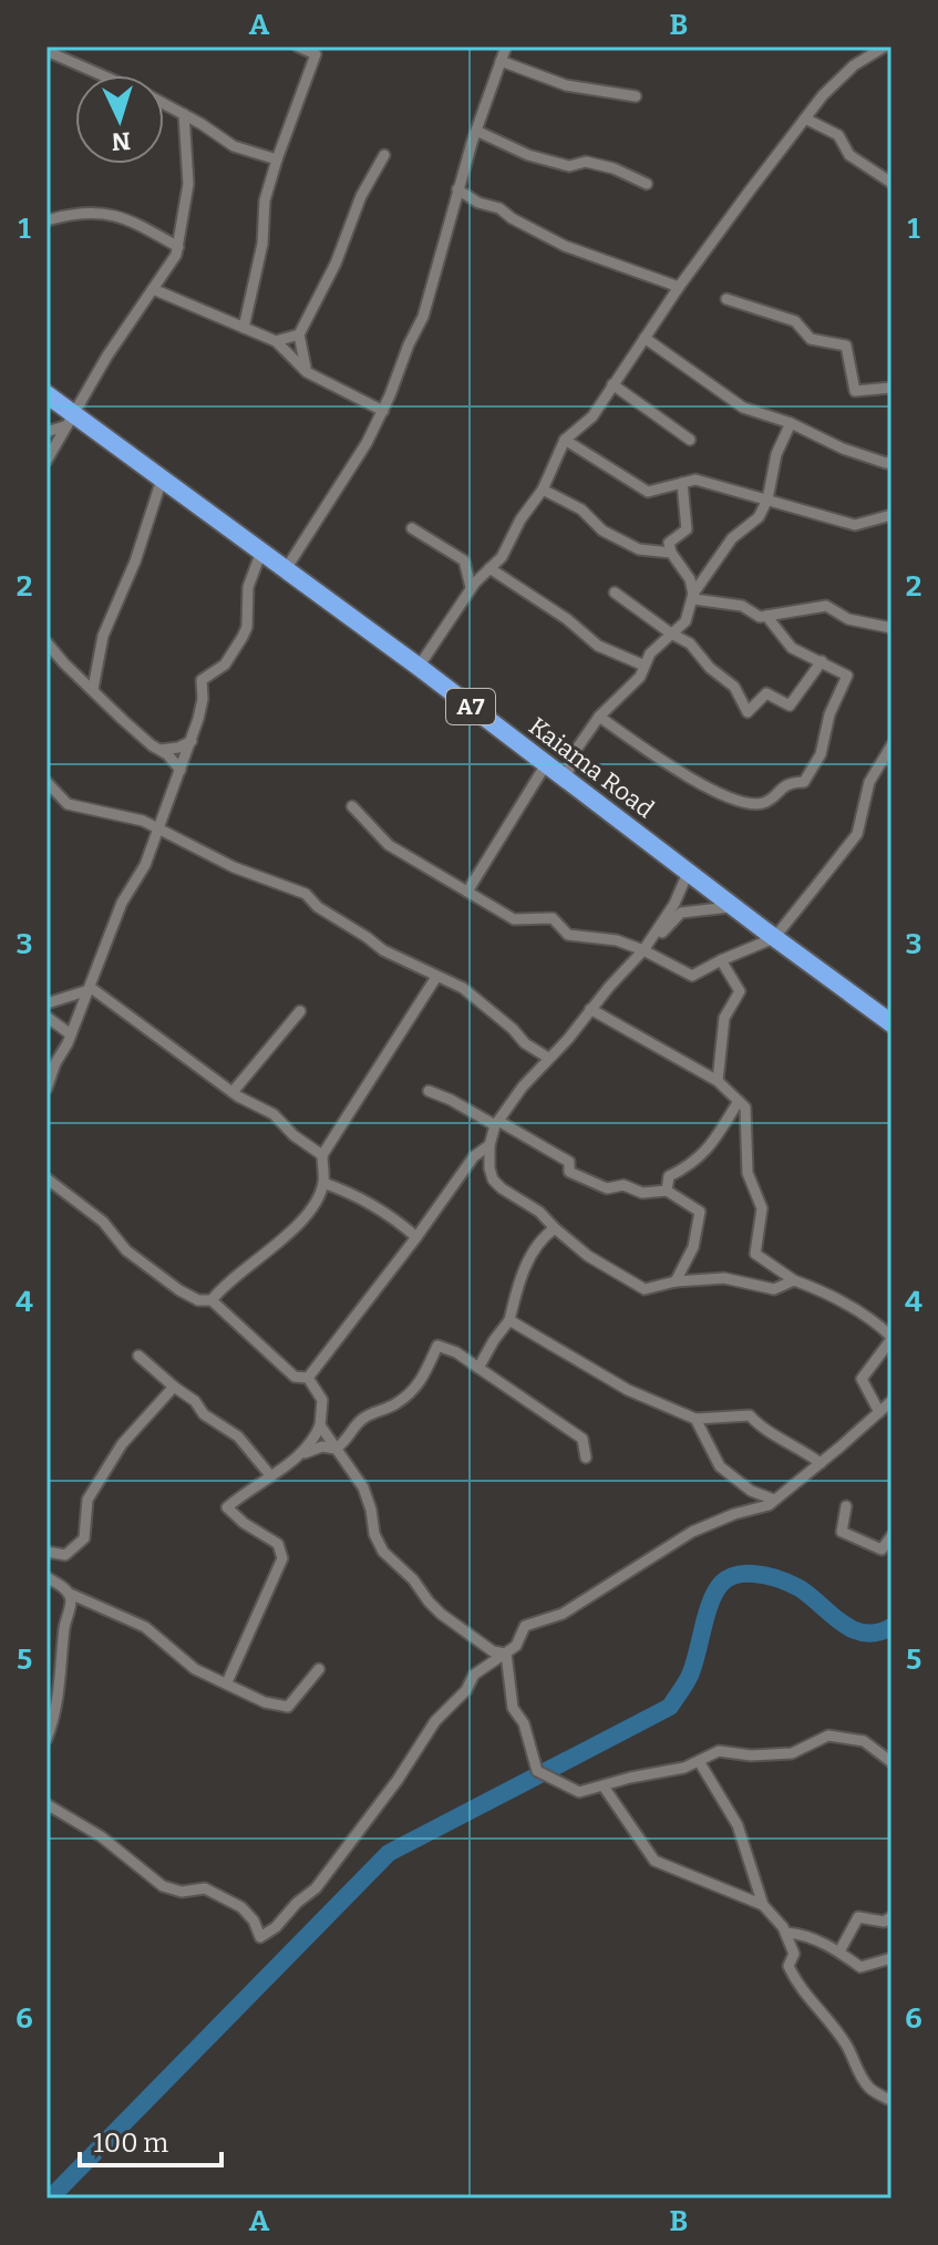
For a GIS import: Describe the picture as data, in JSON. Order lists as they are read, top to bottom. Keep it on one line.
{"streets":{"highway":["A7","Kaiama Road"]},"scale_bar":"100 m","north":"bottom","grid":{"columns":["A","B"],"rows":["1","2","3","4","5","6"]}}
